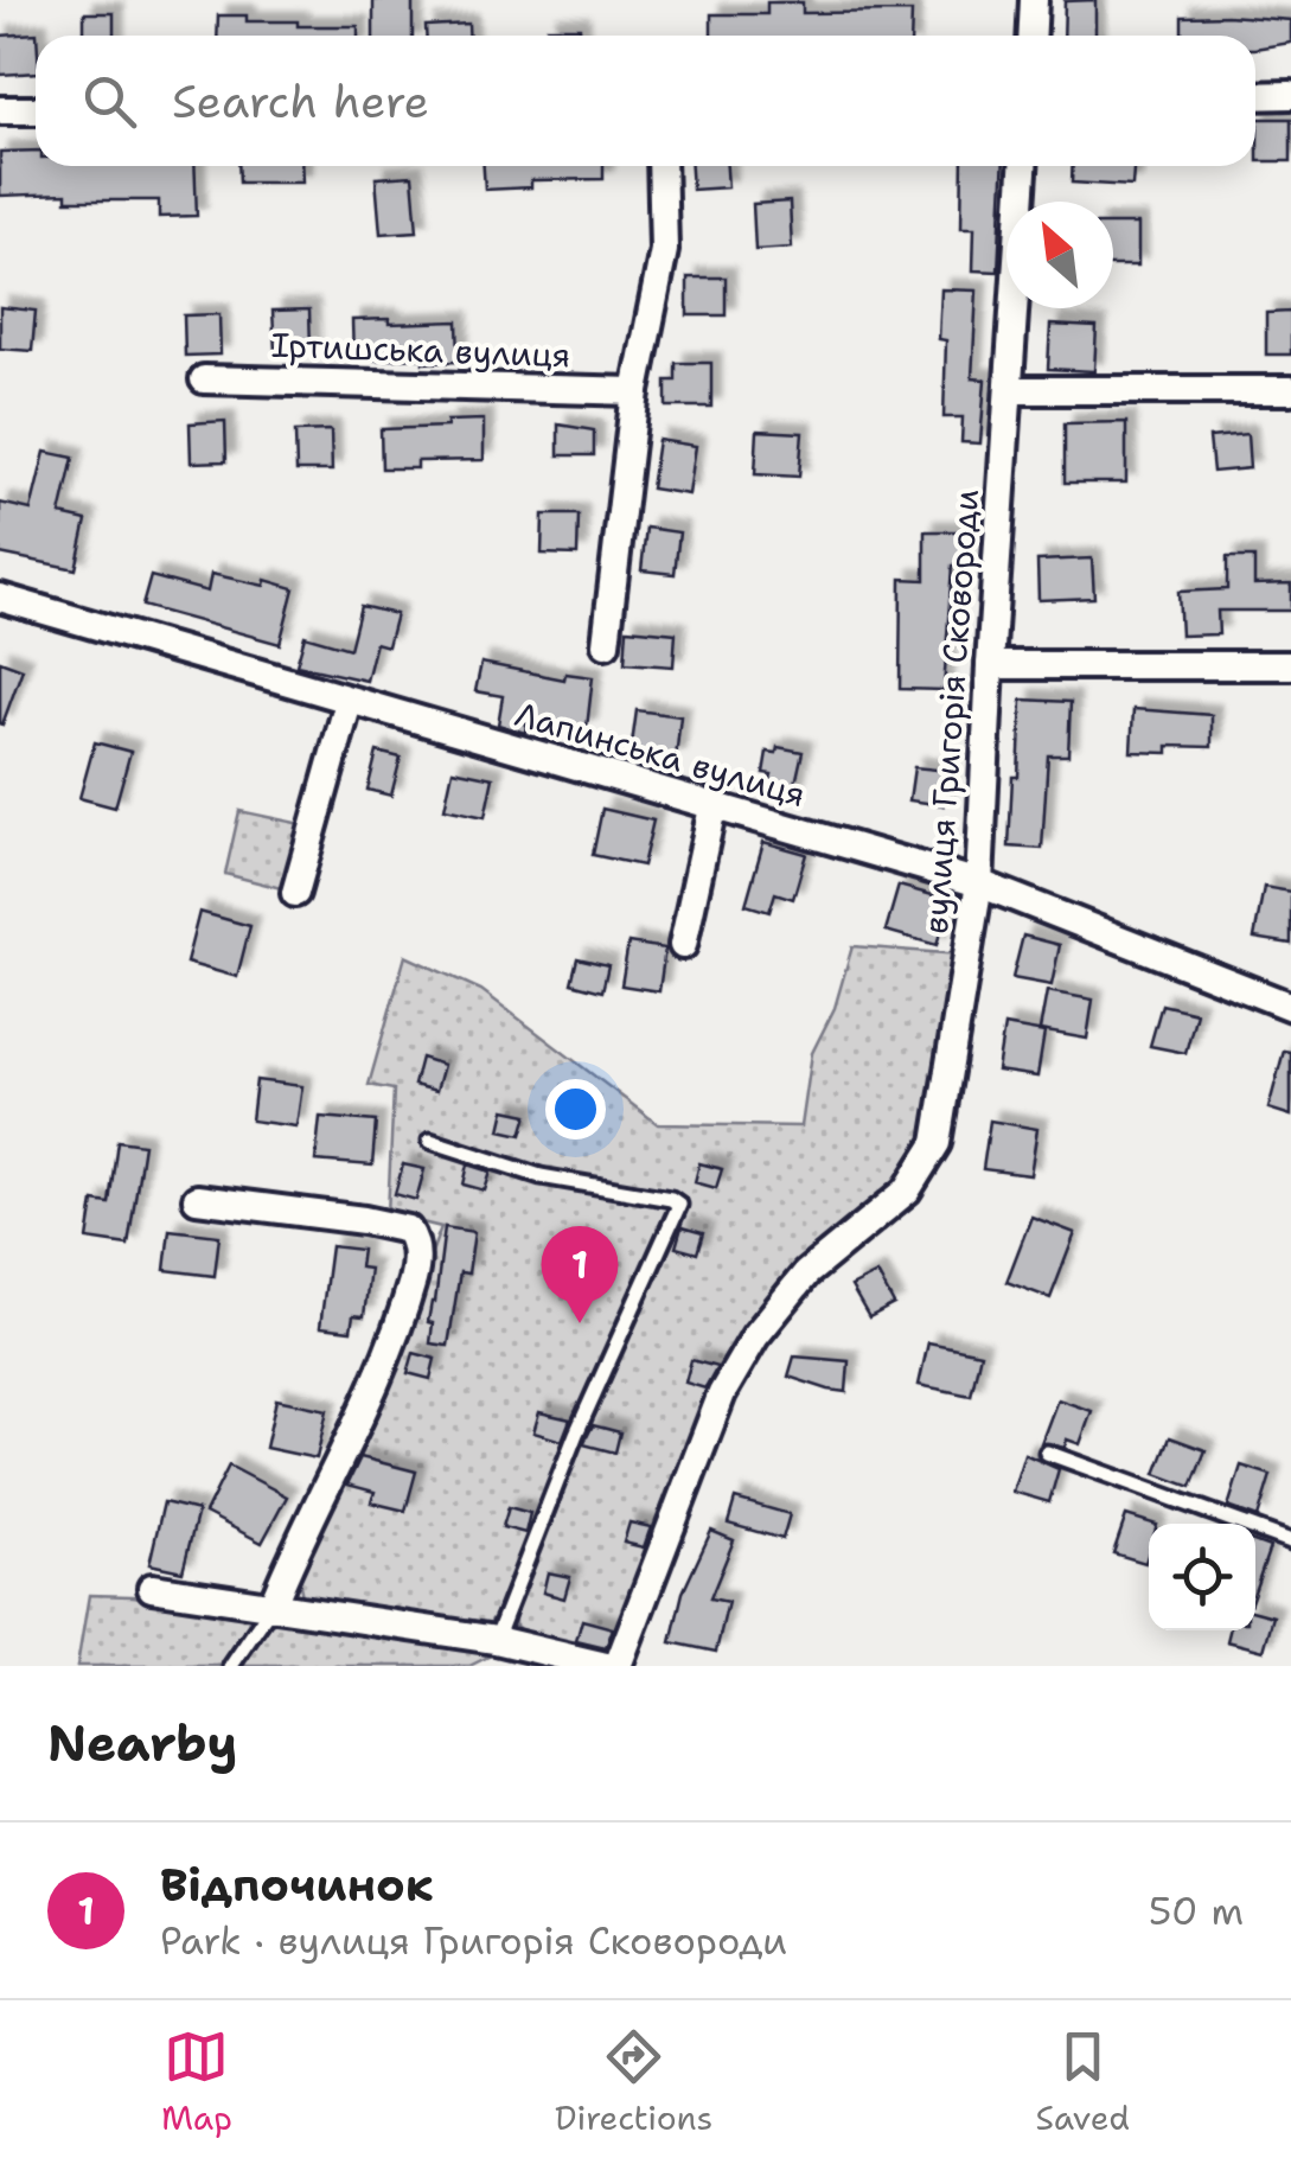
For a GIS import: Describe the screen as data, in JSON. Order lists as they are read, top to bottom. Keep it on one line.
{"streets":{"street":["Іртишська вулиця","вулиця Григорія Сковороди","Лапинська вулиця"]},"crossings":[["вулиця Григорія Сковороди","Лапинська вулиця"]],"north":"top left","page":{"search":"Search here","pins":"1","heading":"Nearby","list":[{"mark":"1","name":"Відпочинок","note":"Park · вулиця Григорія Сковороди","value":"50 m"}],"nav":["Map","Directions","Saved"]}}
